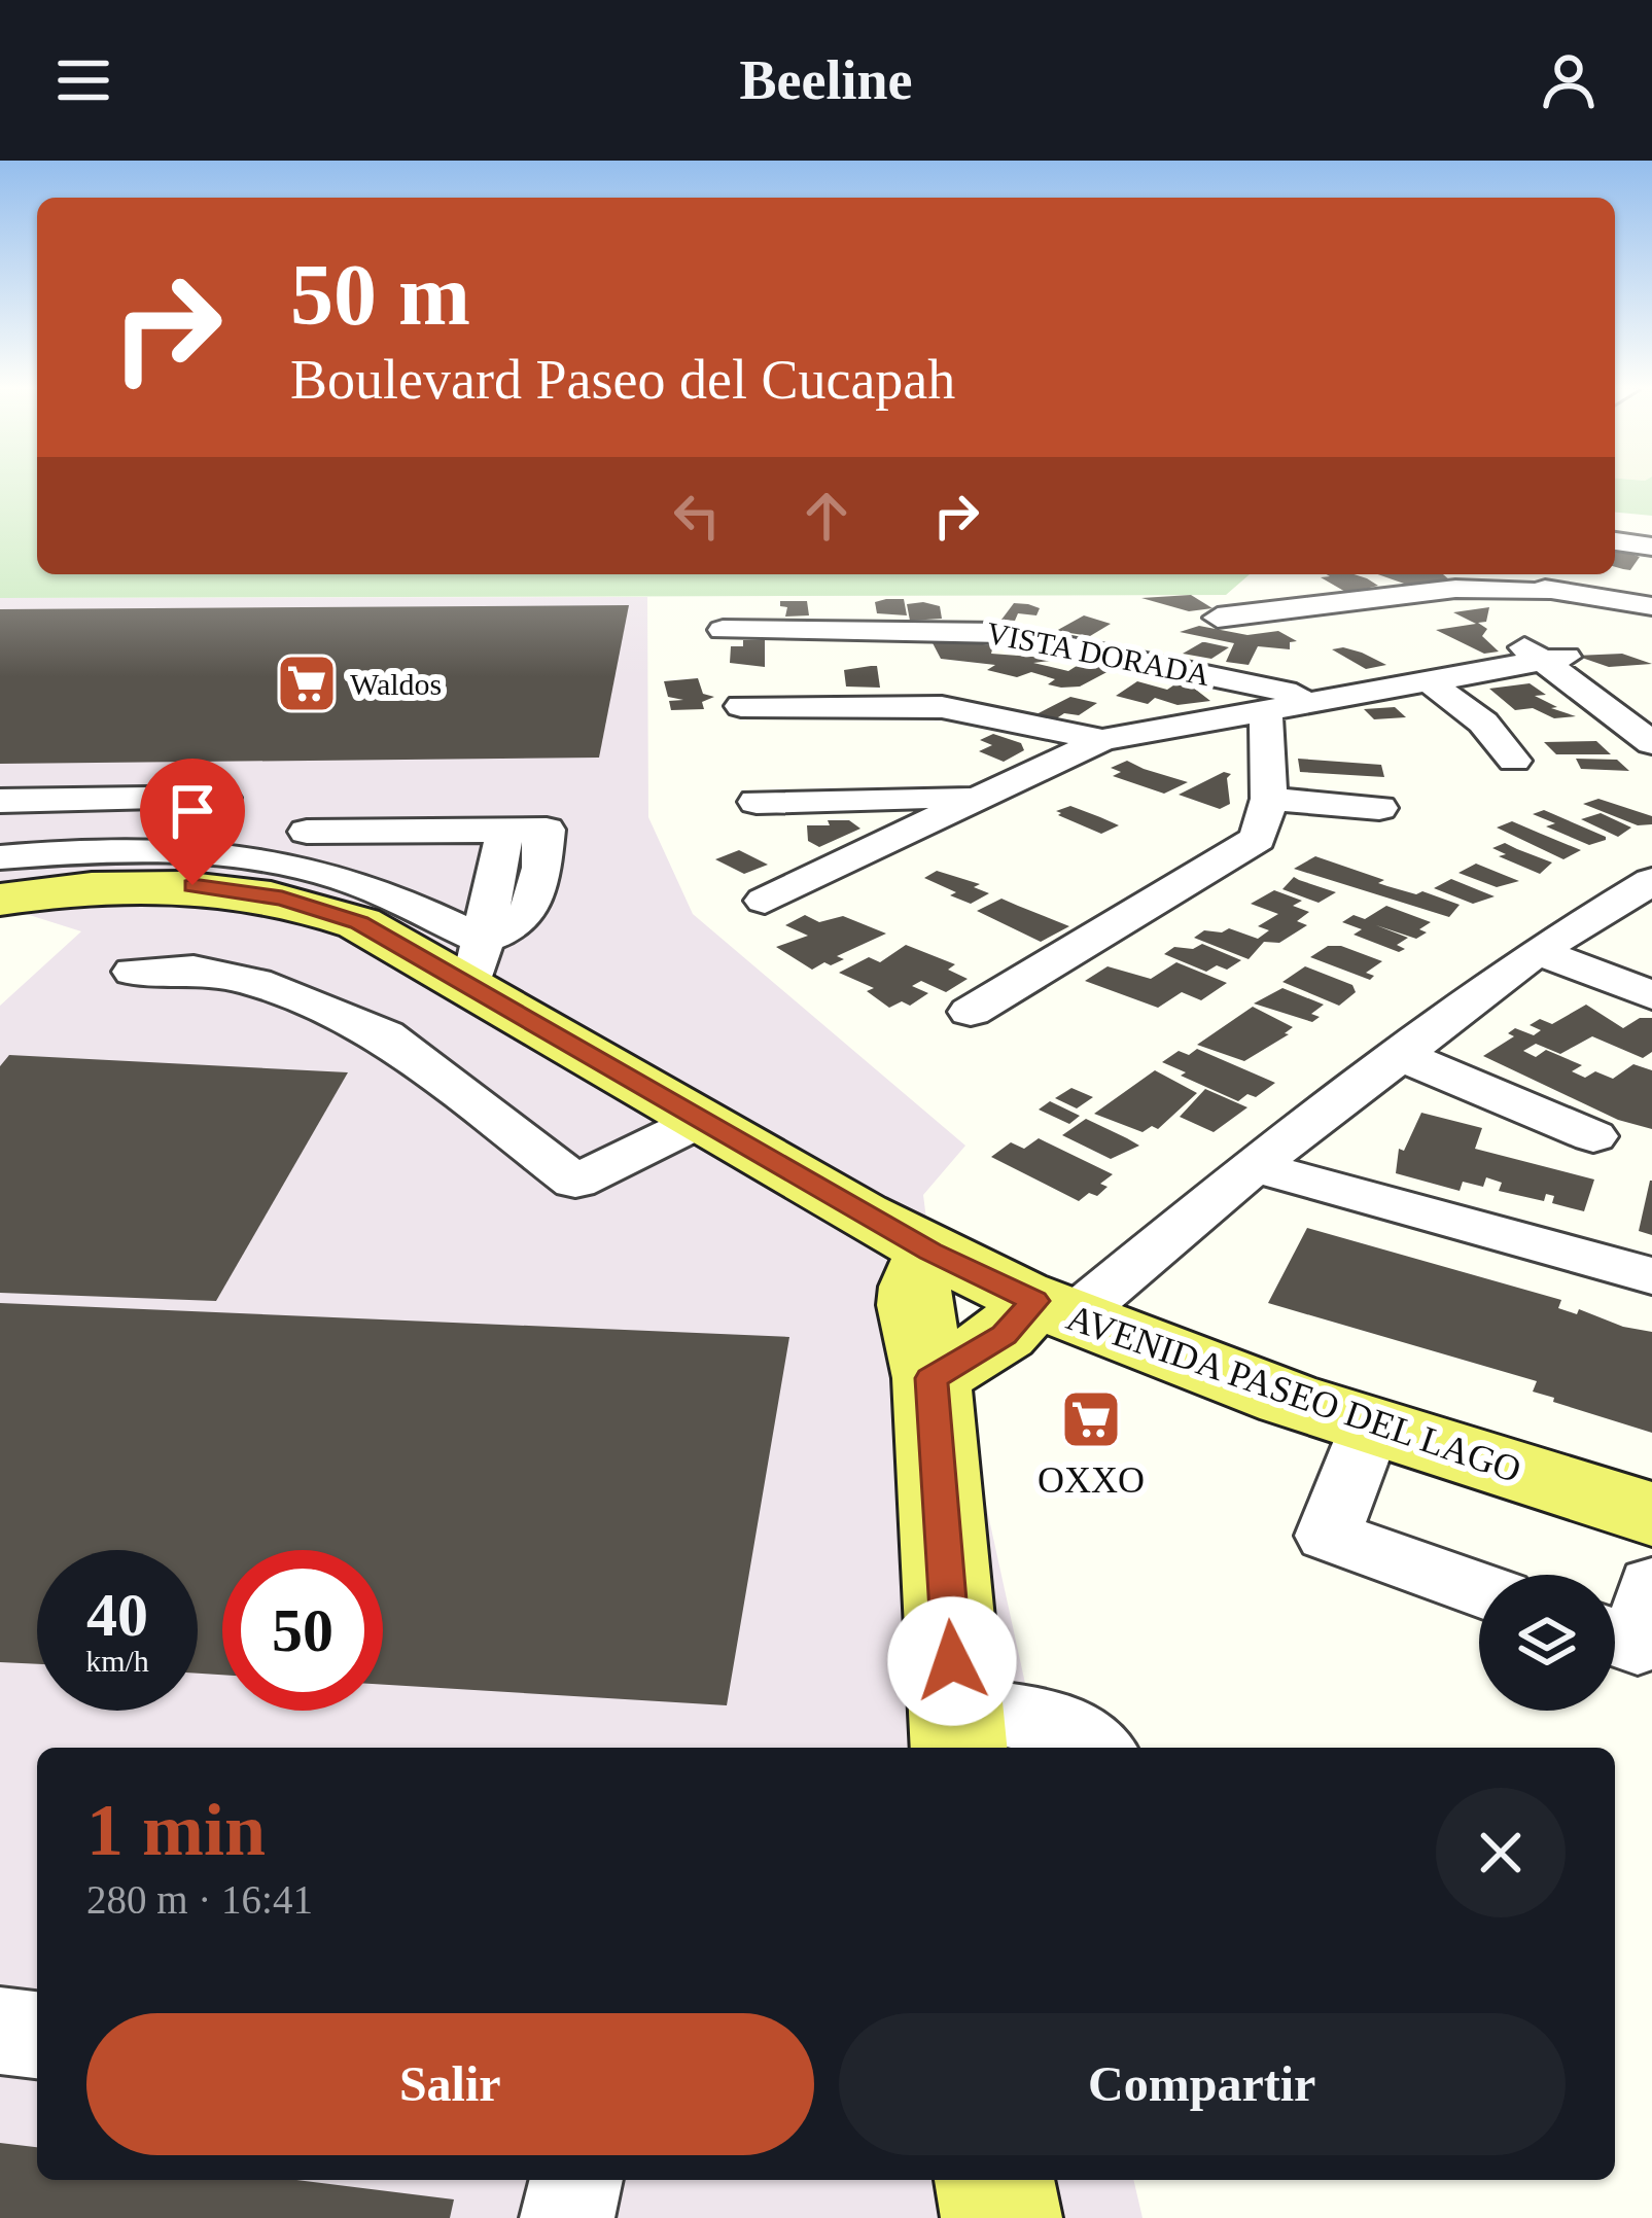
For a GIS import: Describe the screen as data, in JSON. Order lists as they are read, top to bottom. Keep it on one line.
{"streets":{"main road":["AVENIDA PASEO DEL LAGO"],"street":["VISTA DORADA"]},"places":{"supermarket":["Waldos","OXXO"]},"page":{"header":"Beeline","turn":["50 m","Boulevard Paseo del Cucapah"],"speed":"40 km/h","limit":"50","heading":["1 min","280 m · 16:41"],"buttons":["Salir","Compartir"]}}
